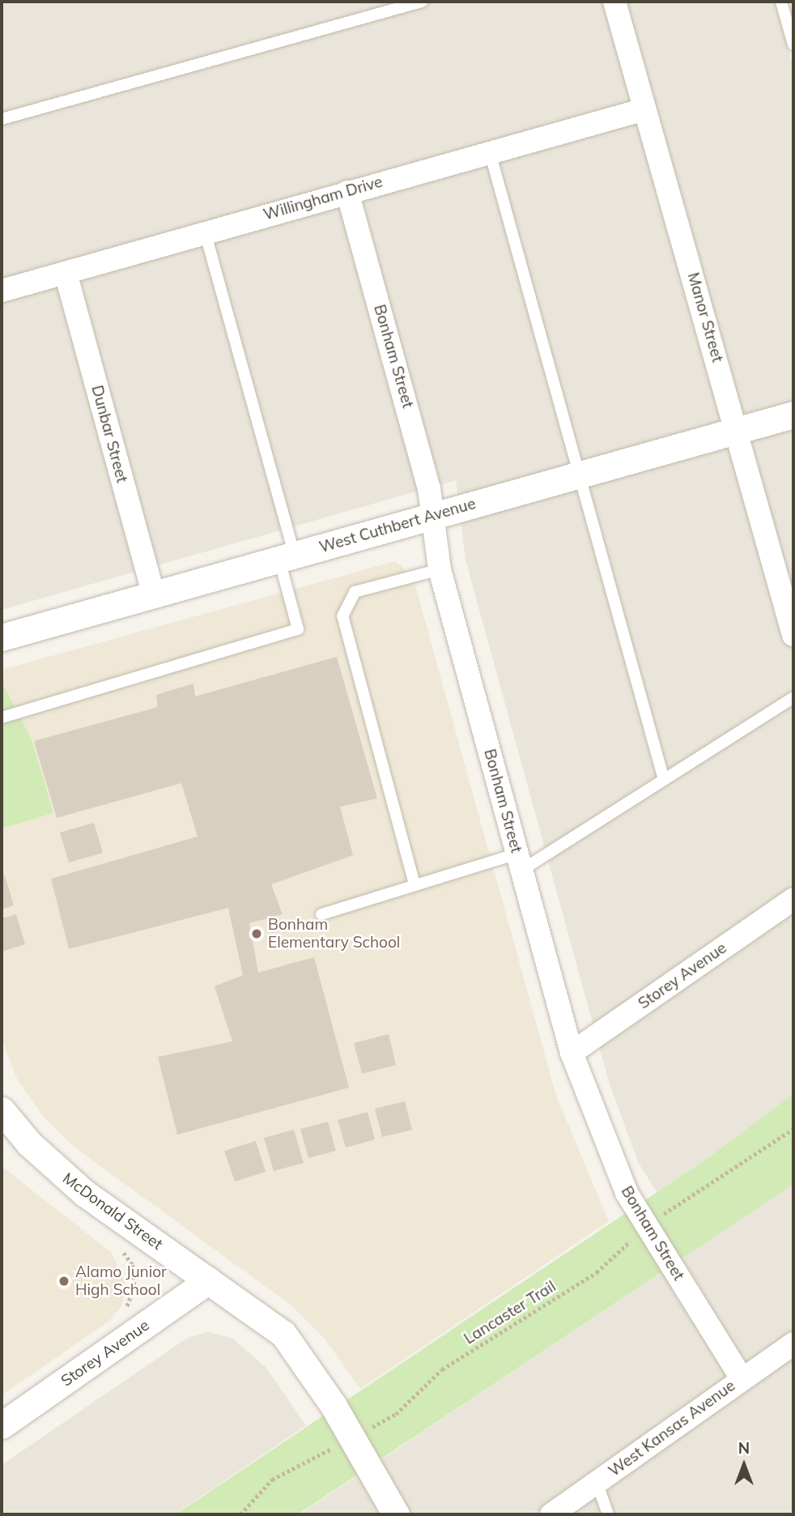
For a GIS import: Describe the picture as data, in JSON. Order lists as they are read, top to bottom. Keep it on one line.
{"streets":{"street":["Willingham Drive","Manor Street","Bonham Street","Dunbar Street","West Cuthbert Avenue","Storey Avenue","McDonald Street","West Kansas Avenue"],"path":["Lancaster Trail"]},"crossings":[["Willingham Drive","Manor Street"],["Willingham Drive","Bonham Street"],["Willingham Drive","Dunbar Street"],["Manor Street","West Cuthbert Avenue"],["Bonham Street","West Cuthbert Avenue"],["Bonham Street","Storey Avenue"],["Bonham Street","Lancaster Trail"],["Bonham Street","West Kansas Avenue"],["Dunbar Street","West Cuthbert Avenue"],["Storey Avenue","McDonald Street"],["McDonald Street","Lancaster Trail"]],"places":["Bonham Elementary School","Alamo Junior High School"],"north":"top"}
